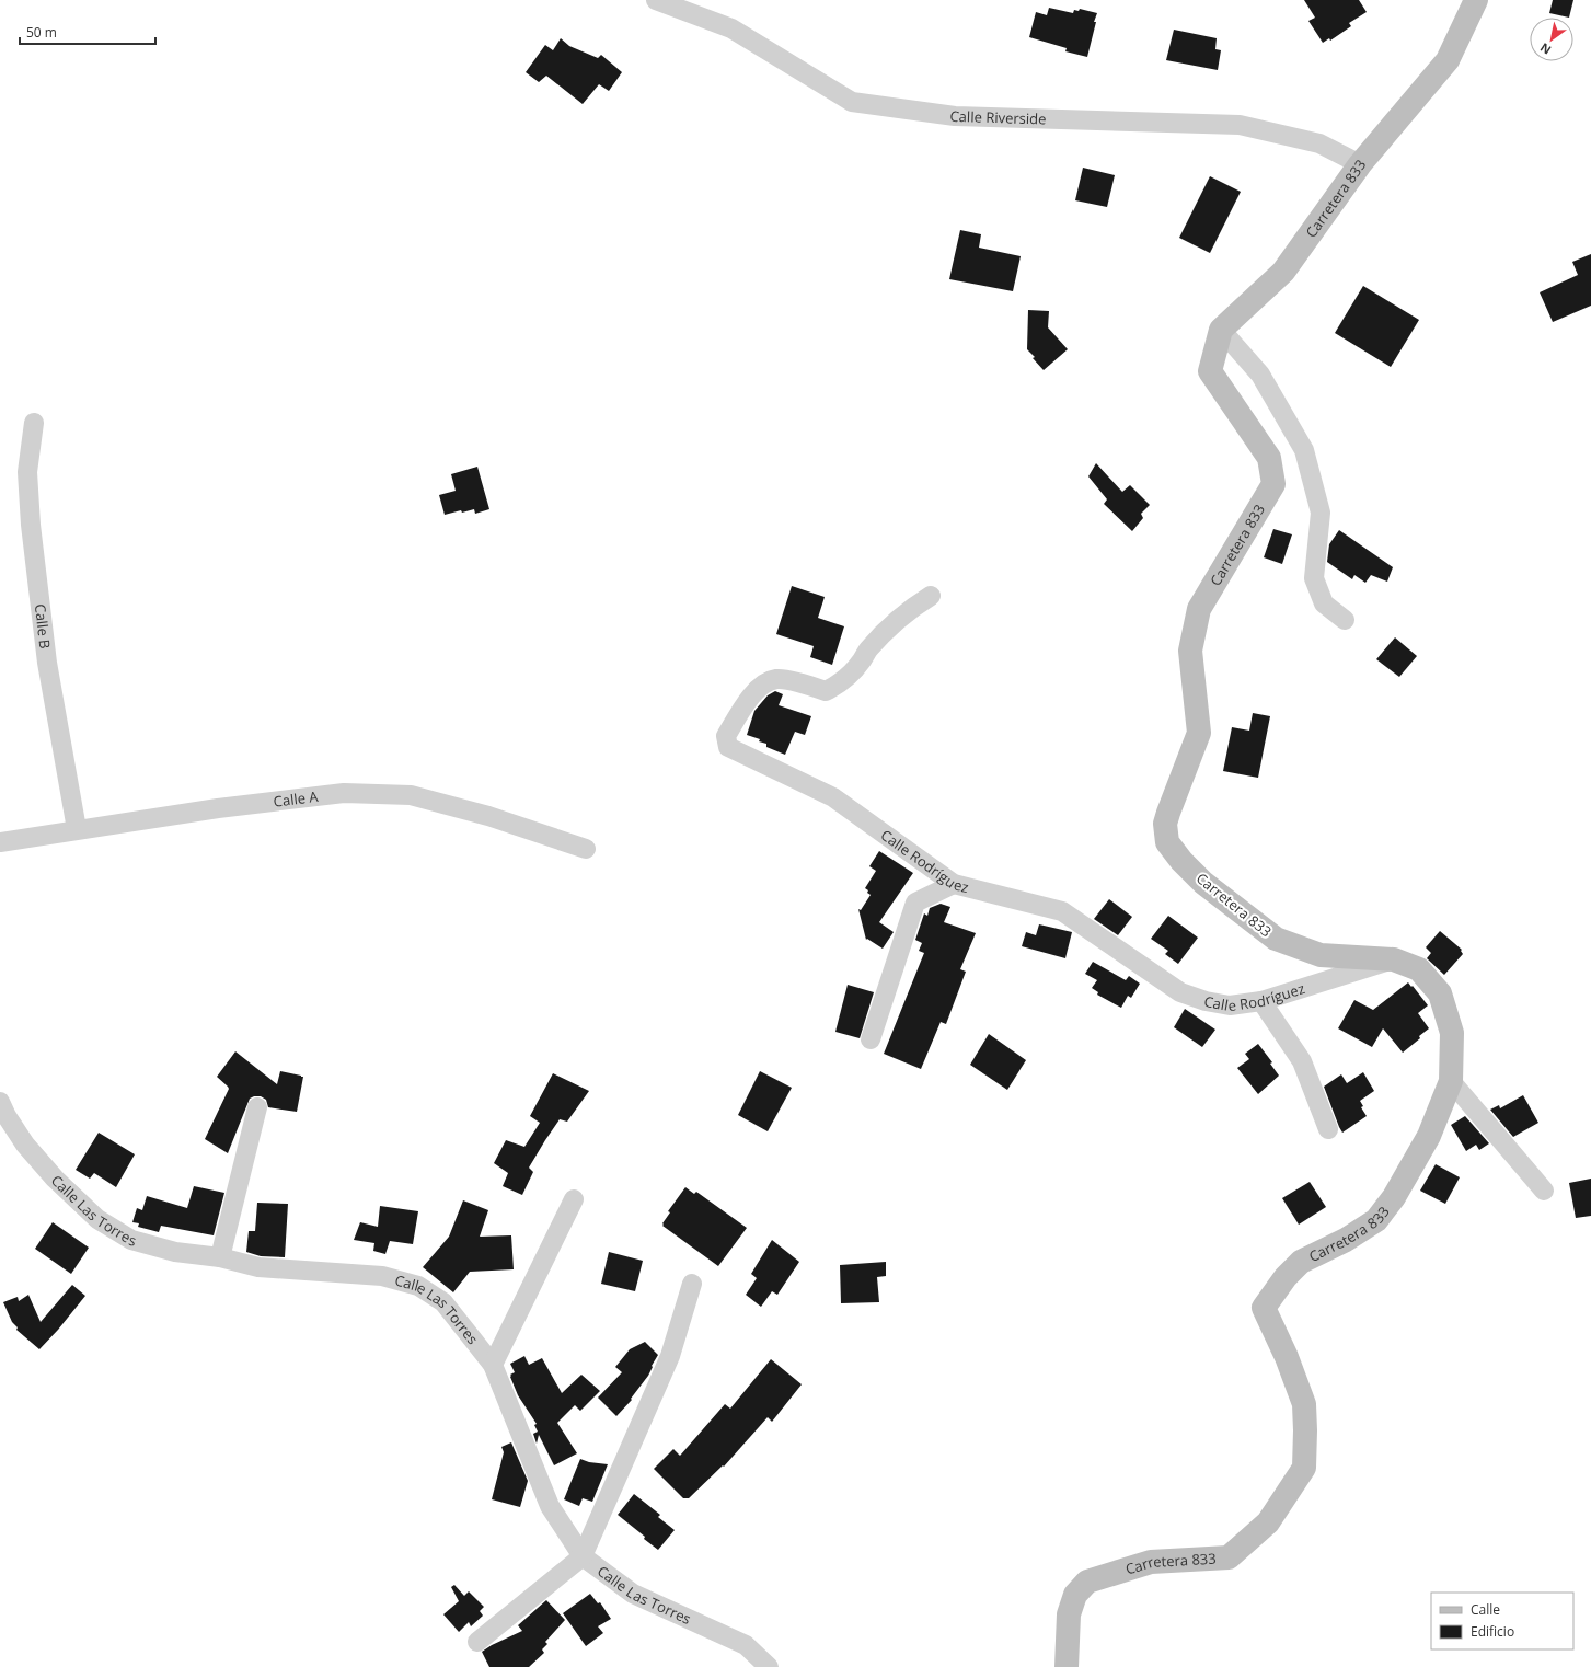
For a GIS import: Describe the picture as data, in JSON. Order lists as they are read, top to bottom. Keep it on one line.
{"streets":{"street":["Calle Riverside","Carretera 833","Calle B","Calle A","Calle Rodríguez","Calle Las Torres"]},"crossings":[["Calle Riverside","Carretera 833"],["Carretera 833","Calle Rodríguez"],["Calle B","Calle A"]],"legend":["Calle","Edificio"],"scale_bar":"50 m","north":"bottom left"}
